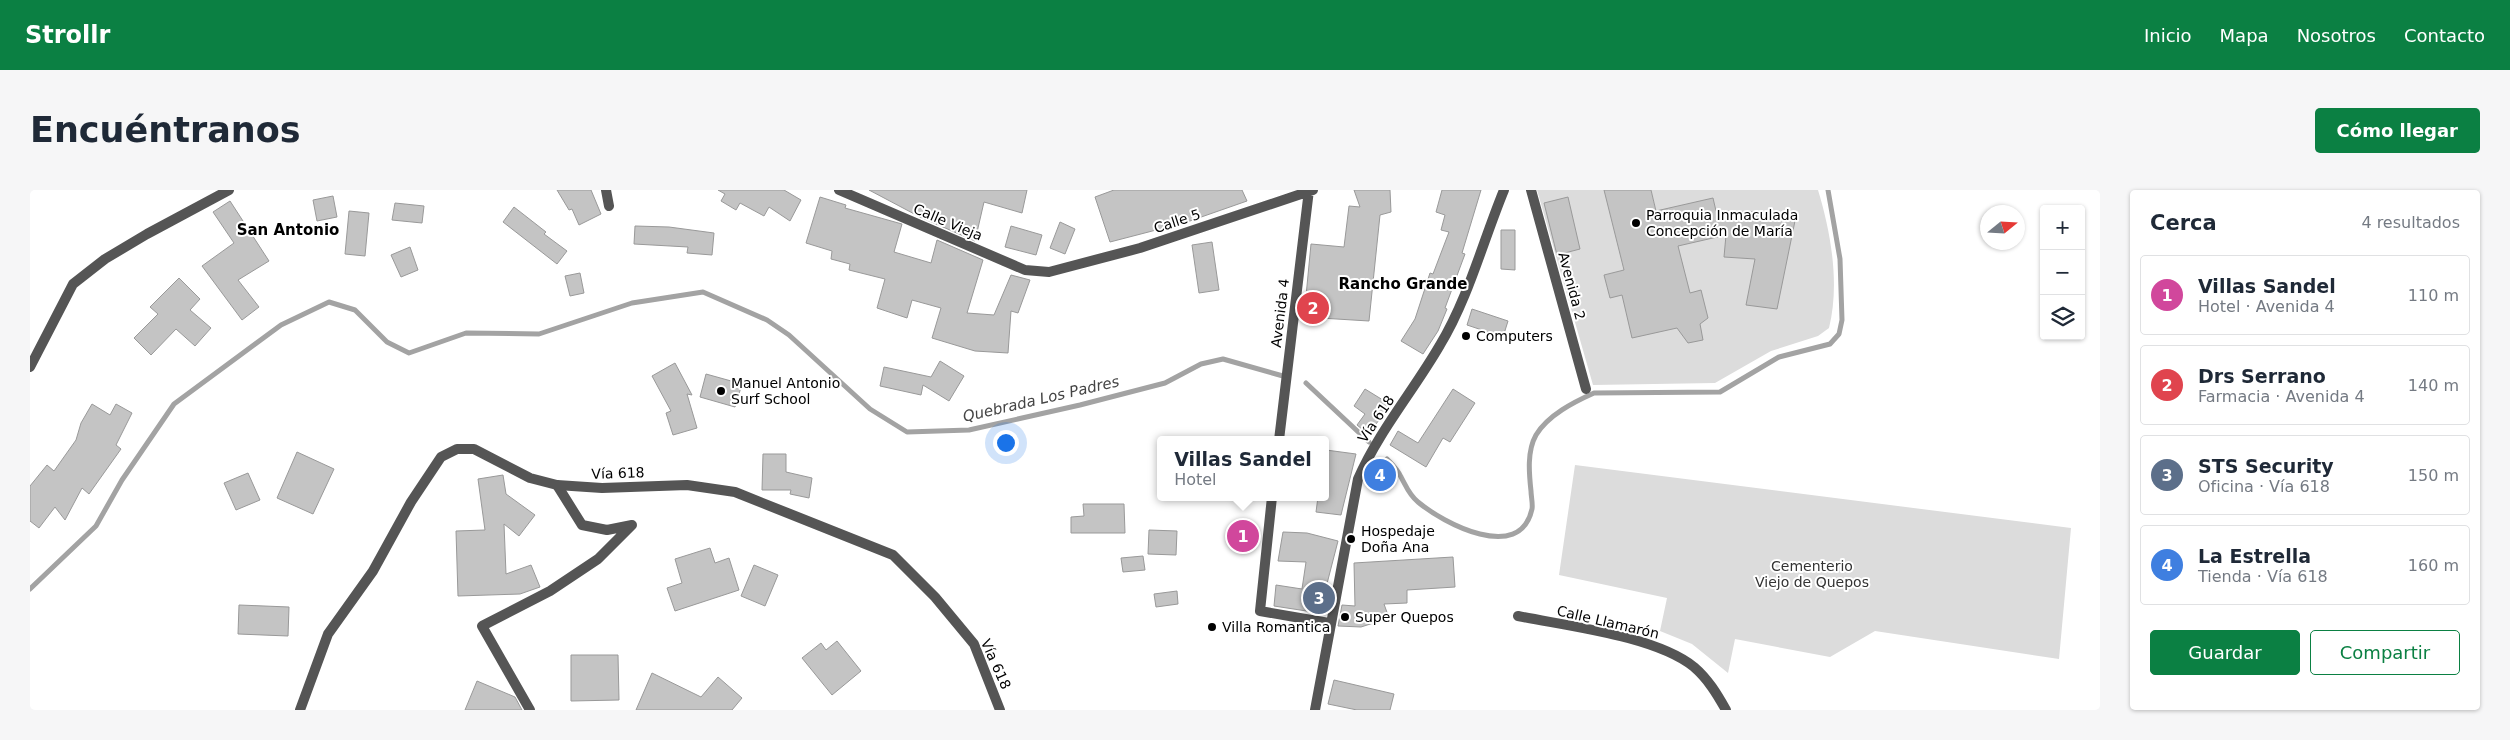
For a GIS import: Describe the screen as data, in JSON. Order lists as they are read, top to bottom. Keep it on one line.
{"streets":{"street":["Calle 5","Calle Vieja","Avenida 2","Avenida 4","Vía 618","Calle Llamarón"]},"crossings":[["Calle 5","Calle Vieja"],["Calle 5","Avenida 4"]],"districts":["San Antonio","Rancho Grande"],"water":["Quebrada Los Padres"],"parks":["Cementerio Viejo de Quepos"],"places":["Parroquia Inmaculada Concepción de María","Computers","Manuel Antonio Surf School","Hospedaje Doña Ana","Super Quepos","Villa Romantica"],"north":"right","page":{"header":"Strollr","nav":["Inicio","Mapa","Nosotros","Contacto"],"buttons":["Cómo llegar",["Guardar","Compartir"]],"title":"Encuéntranos","heading":["Cerca","4 resultados"],"map_buttons":["+","−"],"list":[{"mark":"1","name":"Villas Sandel","note":"Hotel · Avenida 4","value":"110 m"},{"mark":"2","name":"Drs Serrano","note":"Farmacia · Avenida 4","value":"140 m"},{"mark":"3","name":"STS Security","note":"Oficina · Vía 618","value":"150 m"},{"mark":"4","name":"La Estrella","note":"Tienda · Vía 618","value":"160 m"}],"pins":["2","4","1","3"],"popup":["Villas Sandel","Hotel"]}}
